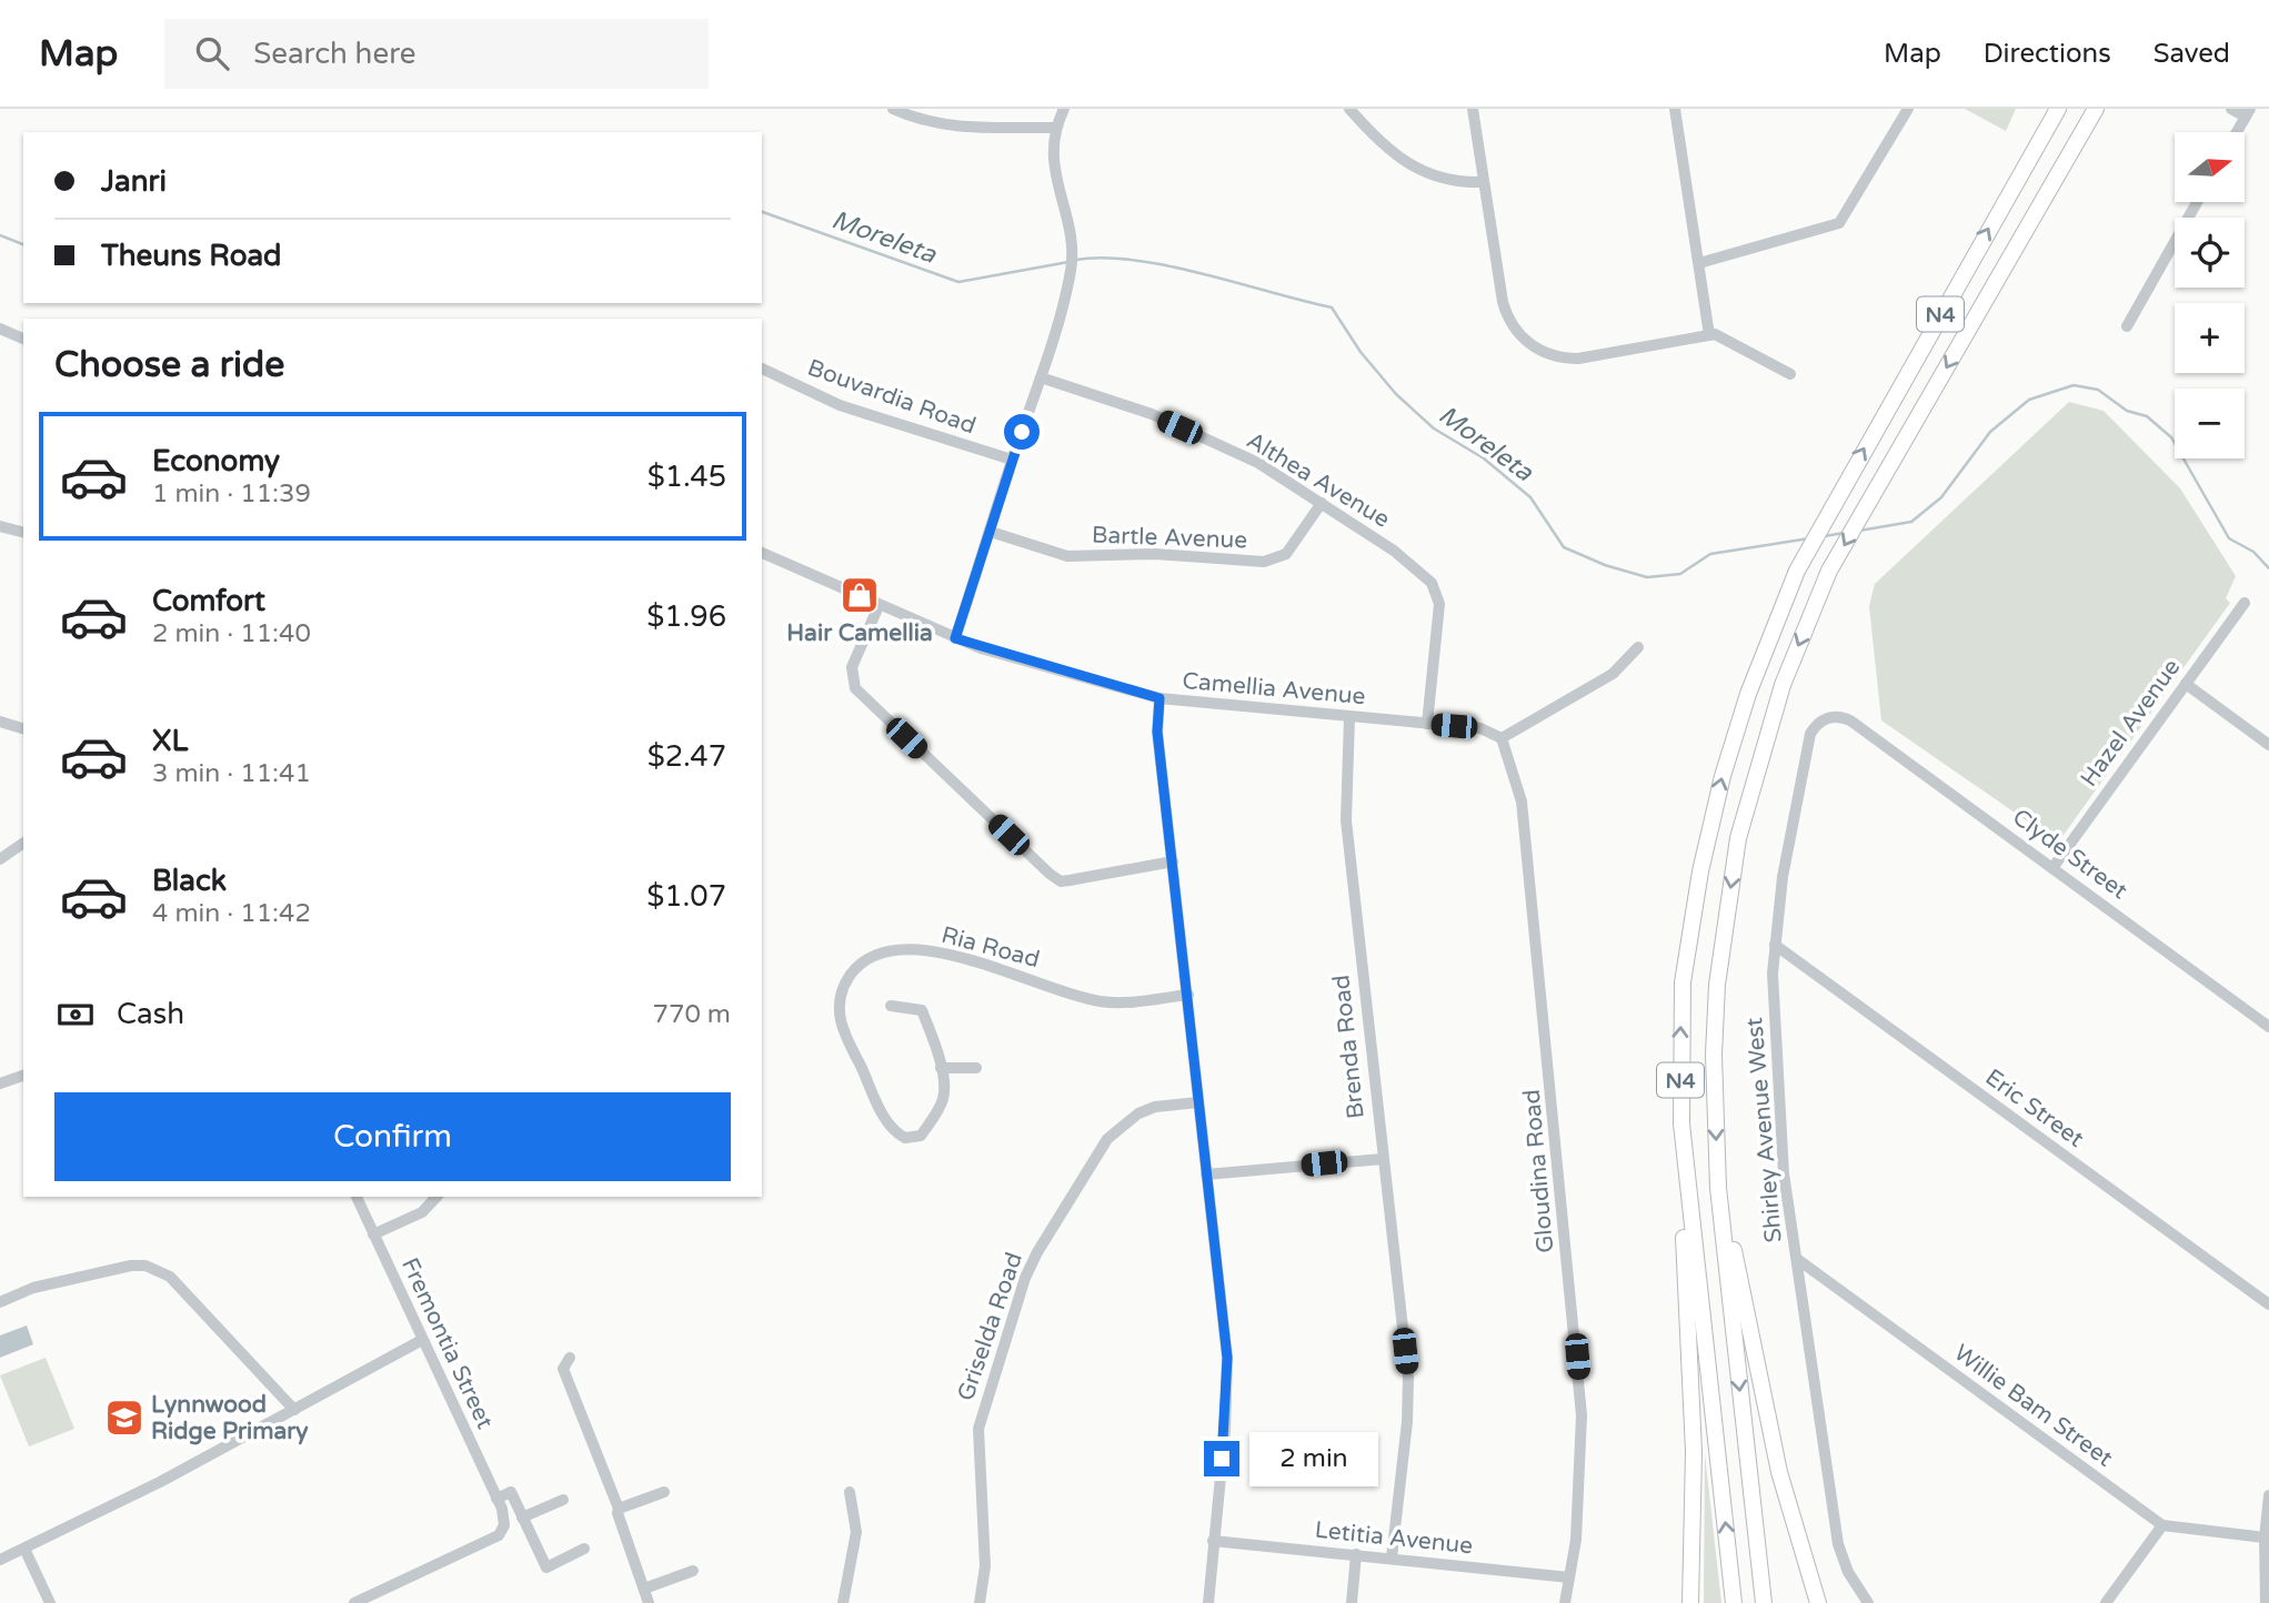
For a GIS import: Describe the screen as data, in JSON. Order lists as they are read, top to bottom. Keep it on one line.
{"streets":{"highway":["N4"],"street":["Bouvardia Road","Althea Avenue","Bartle Avenue","Camellia Avenue","Hazel Avenue","Clyde Street","Ria Road","Brenda Road","Eric Street","Shirley Avenue West","Gloudina Road","Griselda Road","Fremontia Street","Willie Bam Street","Letitia Avenue"]},"crossings":[["Althea Avenue","Bartle Avenue"],["Althea Avenue","Camellia Avenue"],["Camellia Avenue","Brenda Road"],["Camellia Avenue","Gloudina Road"],["Hazel Avenue","Clyde Street"],["Clyde Street","Shirley Avenue West"],["Brenda Road","Letitia Avenue"],["Eric Street","Shirley Avenue West"],["Shirley Avenue West","Willie Bam Street"],["Gloudina Road","Letitia Avenue"]],"water":["Moreleta"],"places":{"shop":["Hair Camellia"],"school or university":["Lynnwood Ridge Primary"]},"north":"right","page":{"header":"Map","search":"Search here","nav":["Map","Directions","Saved"],"map_buttons":["+","−"],"banner":["Janri","Theuns Road"],"heading":"Choose a ride","list":[{"name":"Economy","note":"1 min · 11:39","value":"$1.45"},{"name":"Comfort","note":"2 min · 11:40","value":"$1.96"},{"name":"XL","note":"3 min · 11:41","value":"$2.47"},{"name":"Black","note":"4 min · 11:42","value":"$1.07"}],"pay":["Cash","770 m"],"buttons":"Confirm","bubble":"2 min"}}
